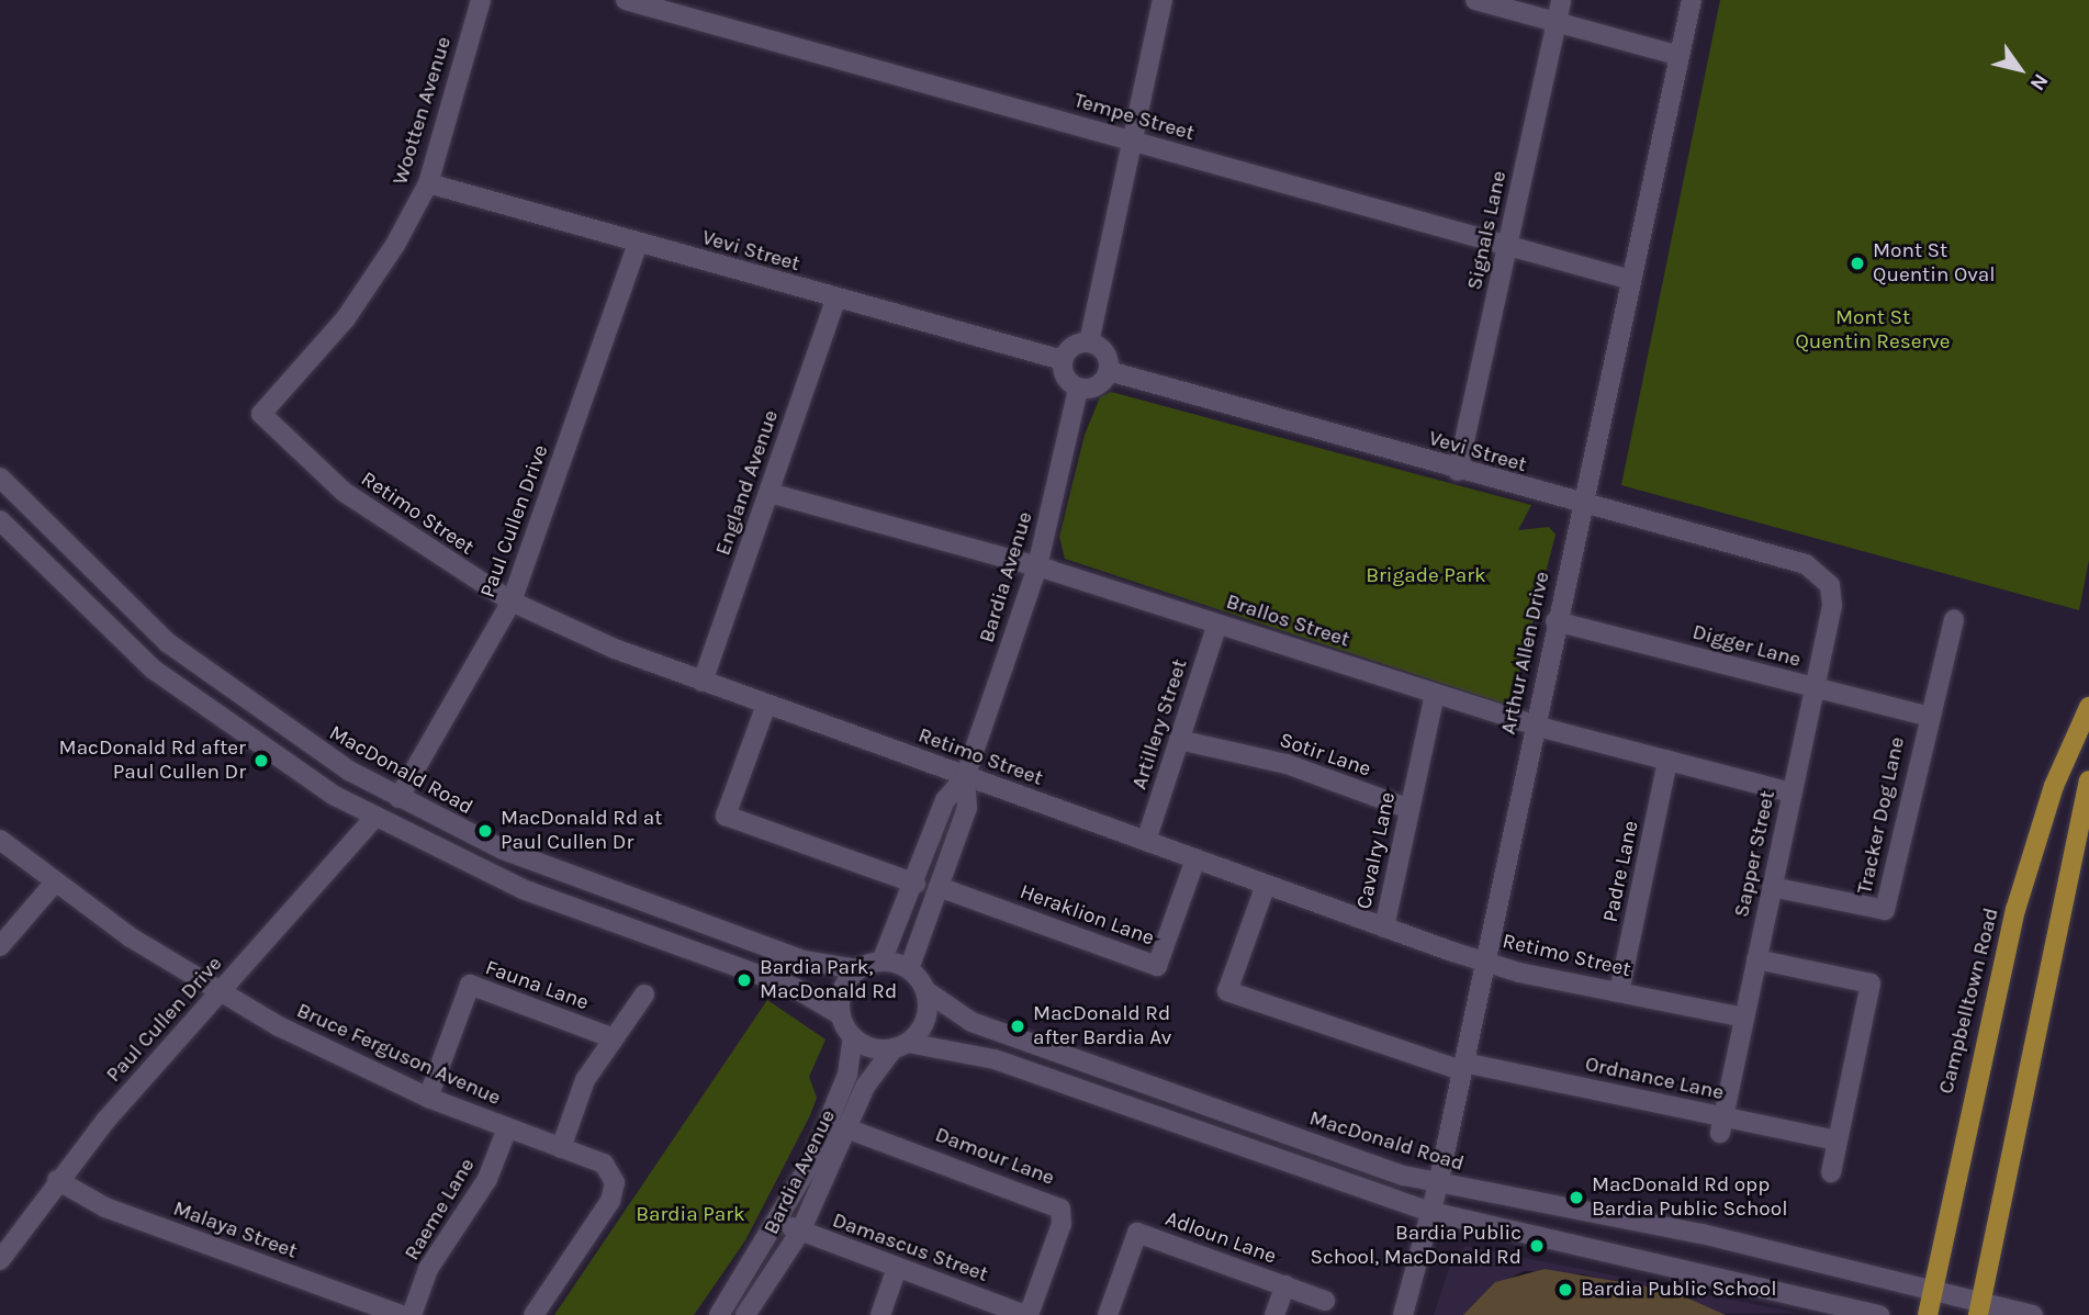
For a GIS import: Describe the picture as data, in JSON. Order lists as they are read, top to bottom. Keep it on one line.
{"streets":{"main road":["Campbelltown Road"],"street":["Wootten Avenue","Tempe Street","Signals Lane","Vevi Street","England Avenue","Retimo Street","Paul Cullen Drive","Bardia Avenue","Brallos Street","Digger Lane","Arthur Allen Drive","Artillery Street","Sotir Lane","MacDonald Road","Tracker Dog Lane","Cavalry Lane","Sapper Street","Padre Lane","Heraklion Lane","Fauna Lane","Bruce Ferguson Avenue","Ordnance Lane","Damour Lane","Raeme Lane","Malaya Street","Adloun Lane","Damascus Street"]},"crossings":[["Wootten Avenue","Vevi Street"],["Wootten Avenue","Retimo Street"],["Tempe Street","Signals Lane"],["Tempe Street","Arthur Allen Drive"],["Signals Lane","Vevi Street"],["Vevi Street","England Avenue"],["Vevi Street","Paul Cullen Drive"],["Vevi Street","Bardia Avenue"],["Vevi Street","Arthur Allen Drive"],["Vevi Street","Sapper Street"],["England Avenue","Retimo Street"],["England Avenue","Brallos Street"],["Retimo Street","Paul Cullen Drive"],["Retimo Street","Bardia Avenue"],["Retimo Street","Arthur Allen Drive"],["Retimo Street","Artillery Street"],["Retimo Street","Cavalry Lane"],["Retimo Street","Sapper Street"],["Retimo Street","Padre Lane"],["Retimo Street","Heraklion Lane"],["Retimo Street","Ordnance Lane"],["Paul Cullen Drive","MacDonald Road"],["Paul Cullen Drive","Bruce Ferguson Avenue"],["Paul Cullen Drive","Malaya Street"],["Bardia Avenue","Brallos Street"],["Bardia Avenue","MacDonald Road"],["Bardia Avenue","Heraklion Lane"],["Bardia Avenue","Damour Lane"],["Bardia Avenue","Damascus Street"],["Brallos Street","Arthur Allen Drive"],["Brallos Street","Artillery Street"],["Brallos Street","Cavalry Lane"],["Brallos Street","Sapper Street"],["Brallos Street","Padre Lane"],["Digger Lane","Arthur Allen Drive"],["Digger Lane","Tracker Dog Lane"],["Digger Lane","Sapper Street"],["Arthur Allen Drive","MacDonald Road"],["Arthur Allen Drive","Ordnance Lane"],["Artillery Street","Sotir Lane"],["Sotir Lane","Cavalry Lane"],["MacDonald Road","Campbelltown Road"],["Tracker Dog Lane","Sapper Street"],["Sapper Street","Ordnance Lane"],["Fauna Lane","Bruce Ferguson Avenue"],["Bruce Ferguson Avenue","Raeme Lane"],["Damour Lane","Damascus Street"]],"parks":["Mont St Quentin Reserve","Brigade Park","Bardia Park"],"places":["Mont St Quentin Oval","MacDonald Rd after Paul Cullen Dr","MacDonald Rd at Paul Cullen Dr","Bardia Park, MacDonald Rd","MacDonald Rd after Bardia Av","MacDonald Rd opp Bardia Public School","Bardia Public School, MacDonald Rd","Bardia Public School"],"north":"bottom right"}
